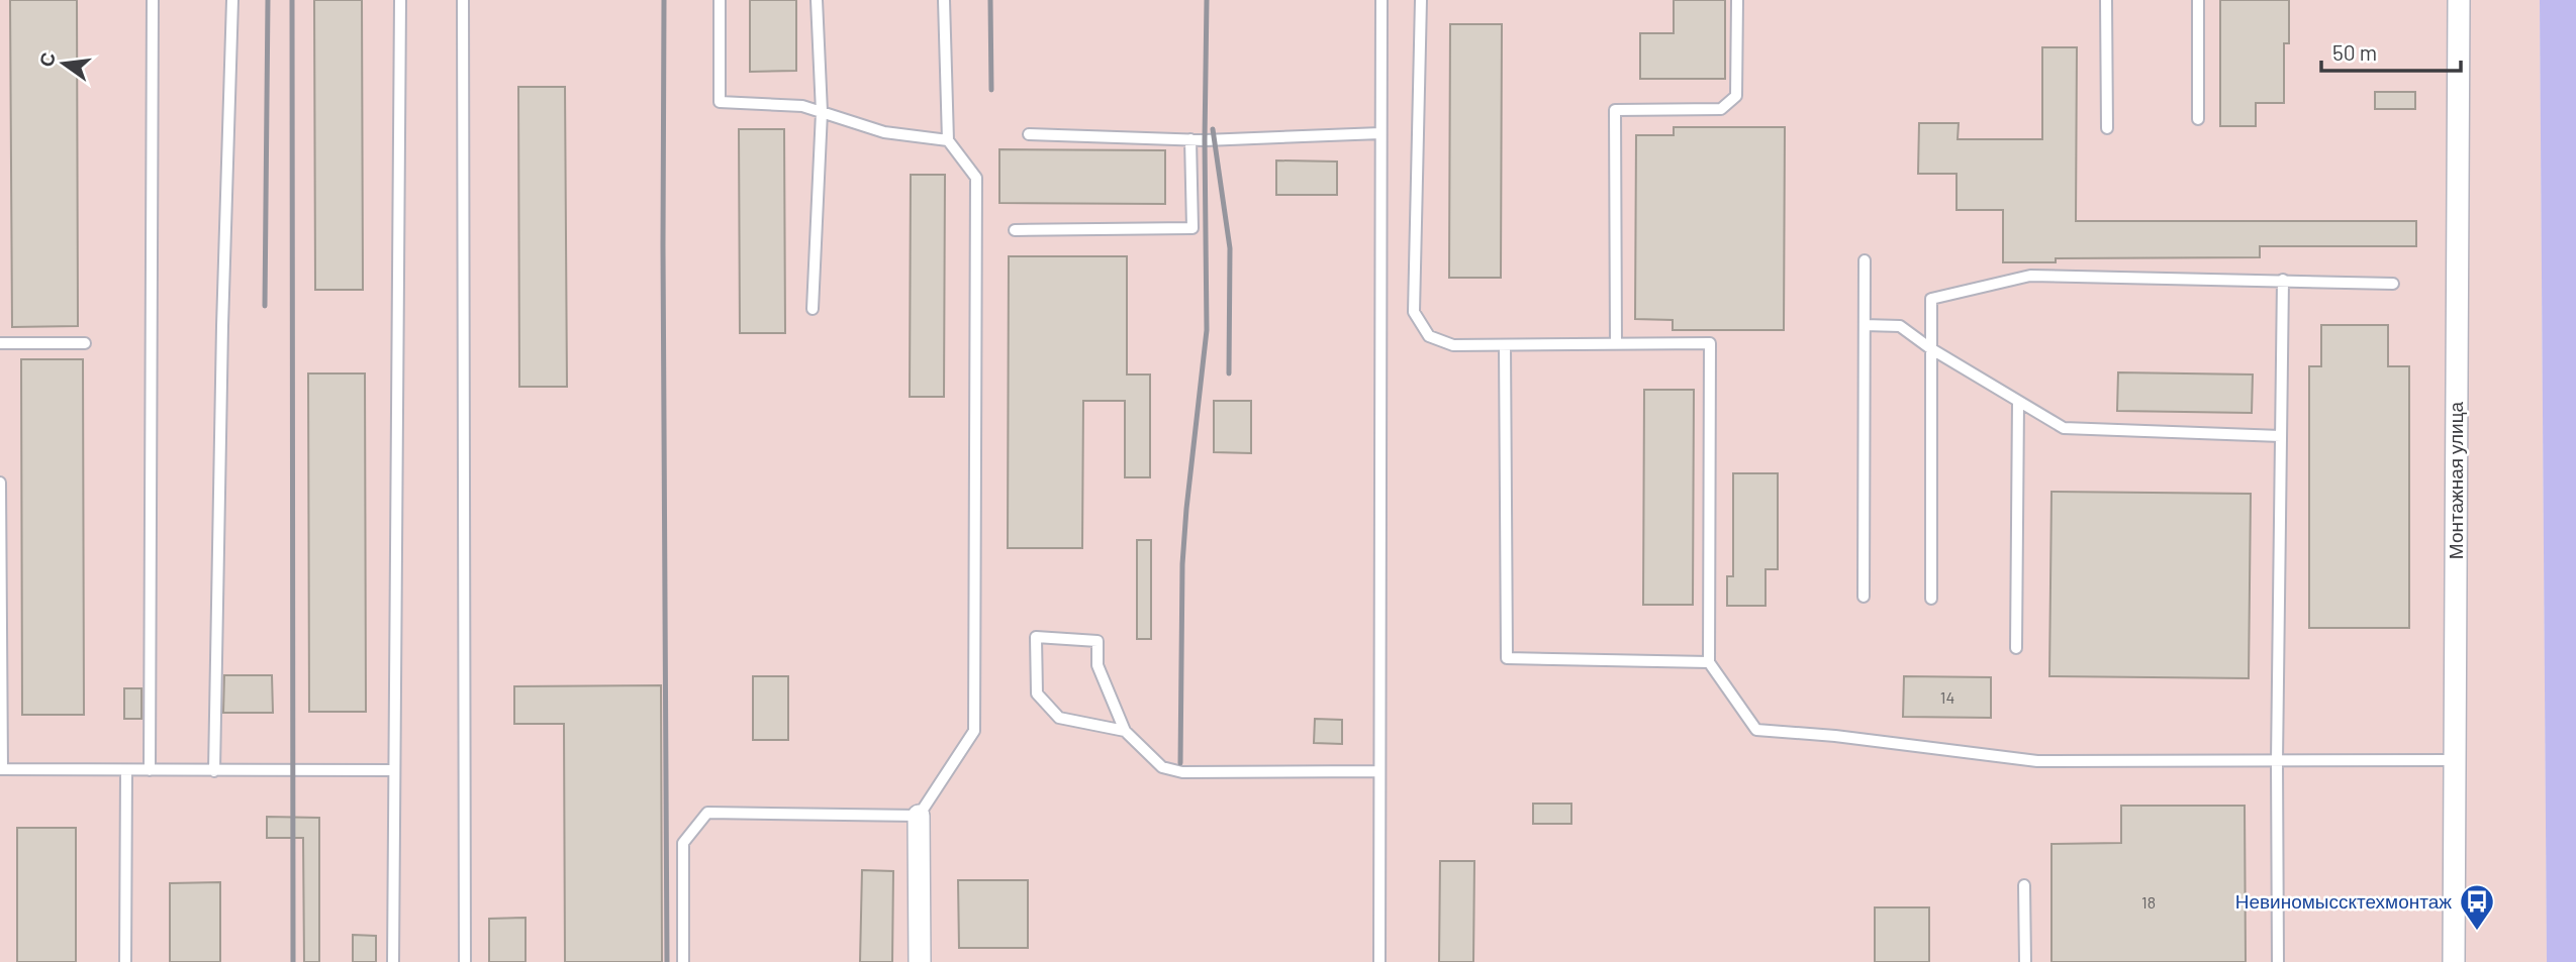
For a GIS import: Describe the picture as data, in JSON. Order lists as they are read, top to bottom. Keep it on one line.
{"streets":{"street":["Монтажная улица"]},"places":{"bus stop":["Невиномыссктехмонтаж"]},"house_numbers":["14","18"],"scale_bar":"50 m","north":"left"}
